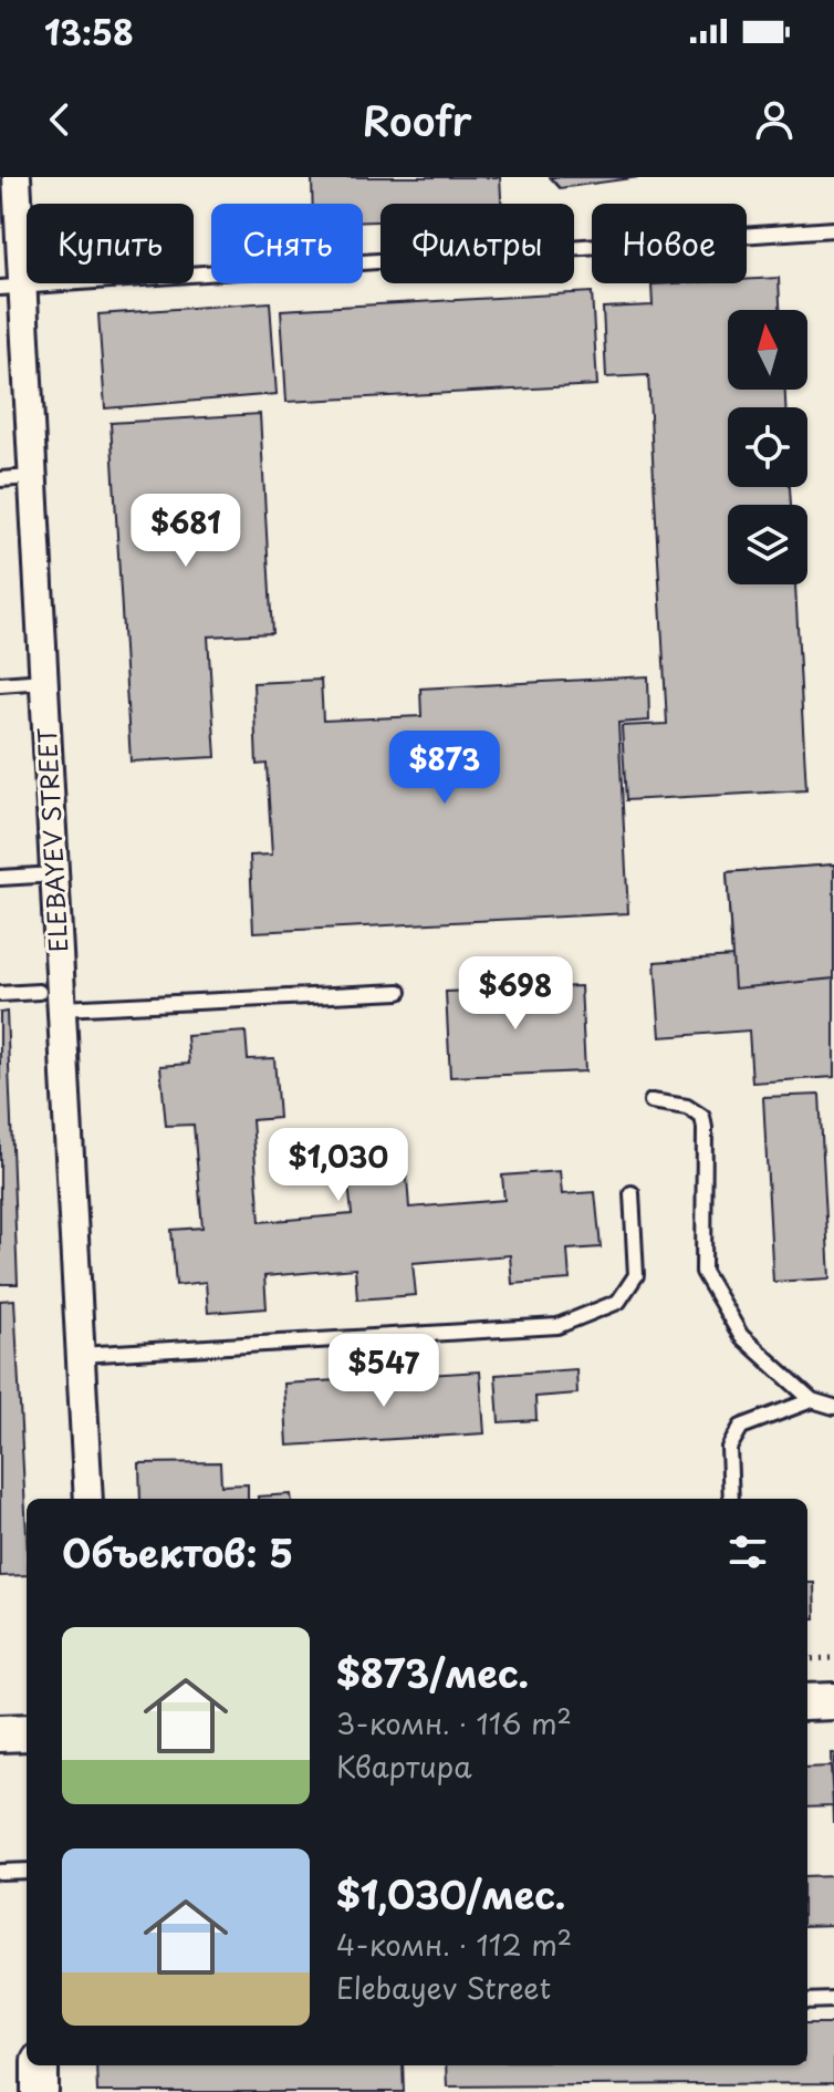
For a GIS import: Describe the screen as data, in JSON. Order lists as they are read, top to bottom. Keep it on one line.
{"streets":{"street":["ELEBAYEV STREET"]},"north":"top","page":{"status":"13:58","header":"Roofr","chip":["Купить","Снять","Фильтры","Новое"],"price":["$681","$873","$698","$1,030","$547"],"heading":"Объектов: 5","list":[{"name":"$873/мес.","note":"3-комн. · 116 m² · Квартира"},{"name":"$1,030/мес.","note":"4-комн. · 112 m² · Elebayev Street"}]}}
